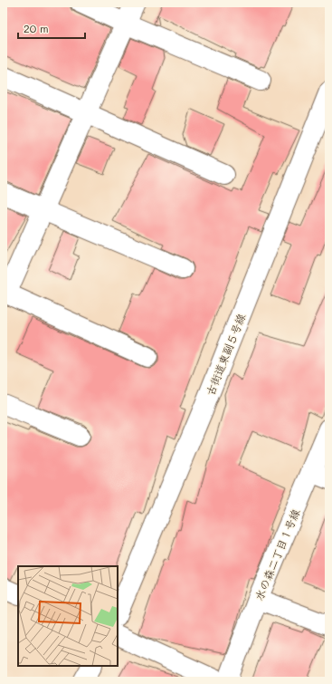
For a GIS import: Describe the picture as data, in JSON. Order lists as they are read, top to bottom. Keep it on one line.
{"streets":{"street":["古街道東副５号線","水の森二丁目１号線"]},"scale_bar":"20 m"}
